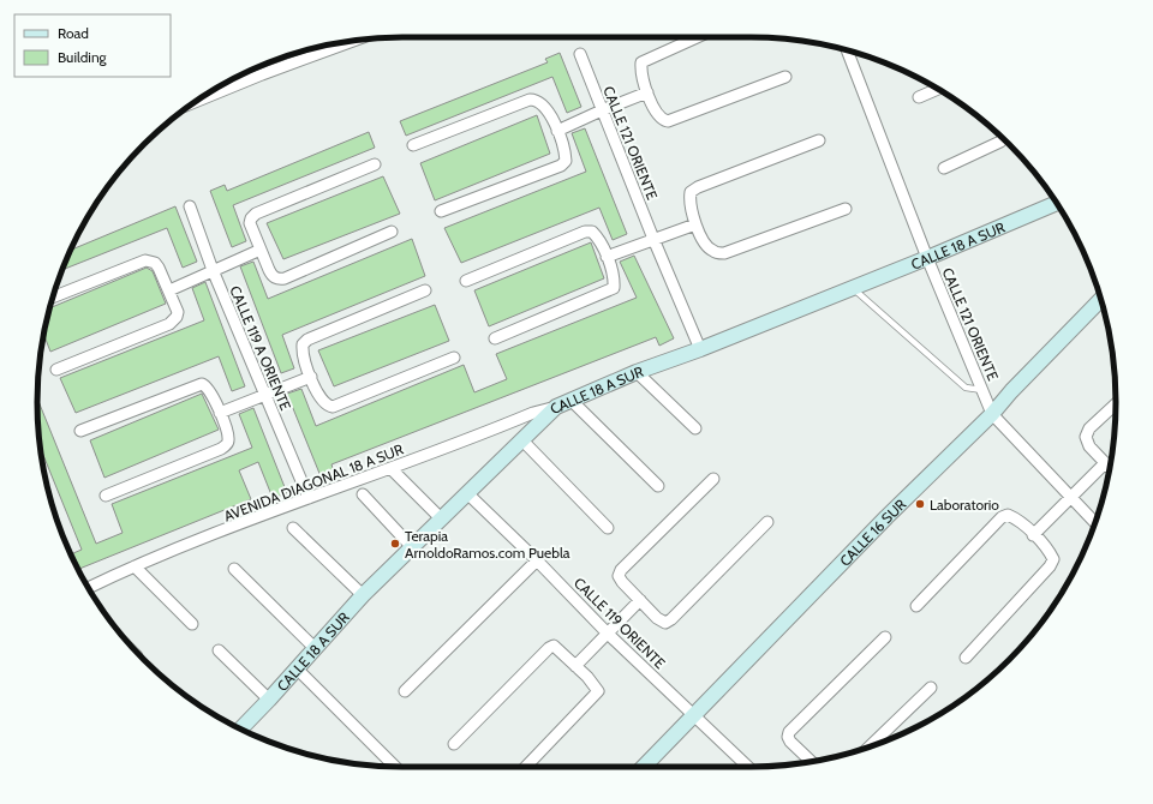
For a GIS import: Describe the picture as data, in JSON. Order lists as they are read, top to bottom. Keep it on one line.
{"streets":{"street":["CALLE 121 ORIENTE","CALLE 18 A SUR","CALLE 119 A ORIENTE","AVENIDA DIAGONAL 18 A SUR","CALLE 16 SUR","CALLE 119 ORIENTE"]},"crossings":[["CALLE 121 ORIENTE","CALLE 18 A SUR"],["CALLE 121 ORIENTE","CALLE 16 SUR"],["CALLE 18 A SUR","AVENIDA DIAGONAL 18 A SUR"],["CALLE 18 A SUR","CALLE 119 ORIENTE"],["CALLE 119 A ORIENTE","AVENIDA DIAGONAL 18 A SUR"],["CALLE 16 SUR","CALLE 119 ORIENTE"]],"places":["Laboratorio","Terapia ArnoldoRamos.com Puebla"],"legend":["Road","Building"]}
